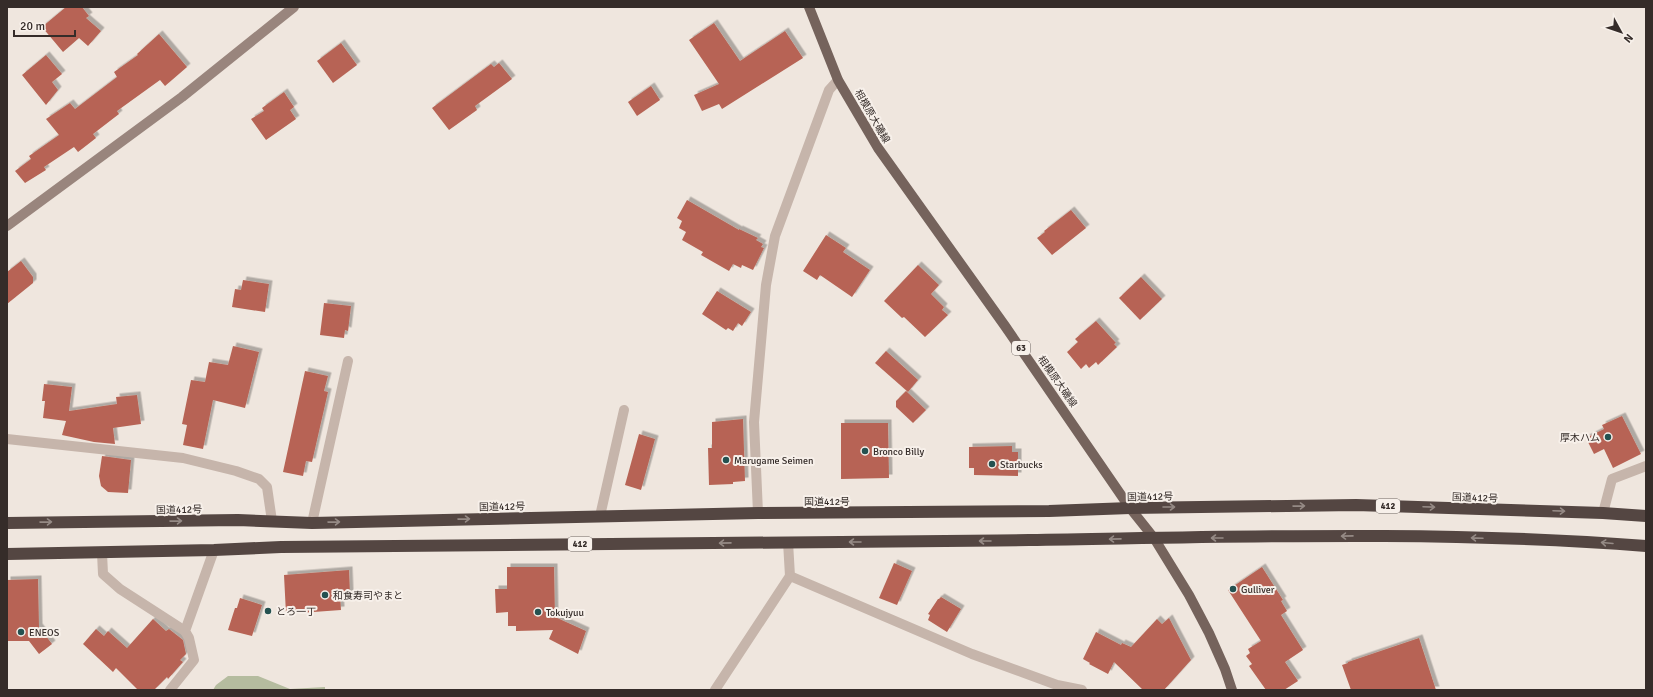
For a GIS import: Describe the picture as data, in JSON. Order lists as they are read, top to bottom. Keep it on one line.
{"streets":{"highway":["国道412号","412"],"main road":["相模原大磯線","63"]},"crossings":[["相模原大磯線","国道412号"],["相模原大磯線","412"]],"places":["厚木ハム","Bronco Billy","Marugame Seimen","Starbucks","Gulliver","和食寿司やまと","とろ一丁","Tokujyuu","ENEOS"],"scale_bar":"20 m","north":"bottom right"}
